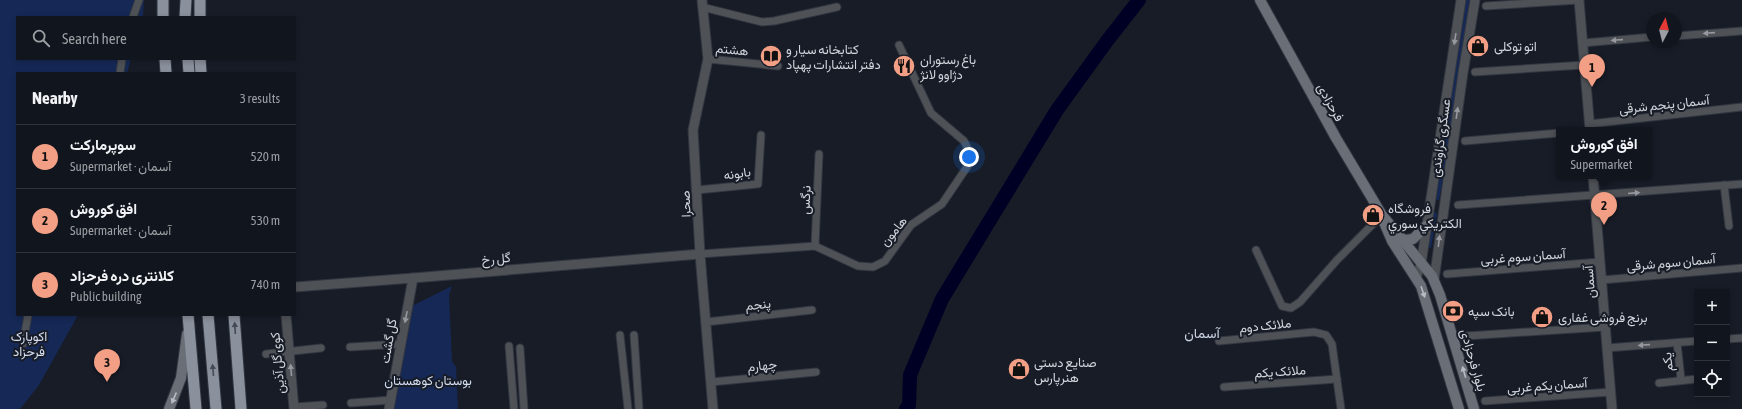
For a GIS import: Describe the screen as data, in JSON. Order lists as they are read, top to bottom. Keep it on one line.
{"streets":{"main road":["فرحزادی","بلوار فرحزادی"],"street":["هشتم","آسمان پنجم شرقی","عسگری گراوندی","بابونه","نرگس","صحرا","هامون","آسمان سوم غربی","گل رخ","آسمان سوم شرقی","آسمان","پنجم","ملائک دوم","گل گشت","یکم","کوی گل آذین","چهارم","ملائک یکم","آسمان یکم غربی"]},"crossings":[["هشتم","صحرا"],["فرحزادی","بلوار فرحزادی"],["عسگری گراوندی","بلوار فرحزادی"],["بابونه","صحرا"],["نرگس","هامون"],["صحرا","هامون"],["صحرا","گل رخ"],["صحرا","پنجم"],["صحرا","چهارم"],["هامون","گل رخ"],["آسمان سوم غربی","آسمان"],["گل رخ","گل گشت"],["آسمان سوم شرقی","آسمان"],["آسمان","آسمان یکم غربی"],["ملائک دوم","ملائک یکم"]],"one_way":["گل گشت","کوی گل آذین"],"districts":["آسمان"],"parks":["اکوپارک فرحزاد","بوستان کوهستان"],"places":{"shop":["اتو توکلی","فروشگاه الكتريكي سوري","برنج فروشی غفاری","صنایع دستی هنرپارس"],"library":["کتابخانه سیار و دفتر انتشارات پهپاد"],"restaurant":["باغ رستوران دژاوو لانژ"],"bank":["بانک سپه"]},"north":"top","page":{"search":"Search here","pins":["1","2","3"],"heading":["Nearby","3 results"],"list":[{"mark":"1","name":"سوپرمارکت","note":"Supermarket · آسمان","value":"520 m"},{"mark":"2","name":"افق کوروش","note":"Supermarket · آسمان","value":"530 m"},{"mark":"3","name":"کلانتری دره فرحزاد","note":"Public building","value":"740 m"}],"popup":["افق کوروش","Supermarket"],"map_buttons":["+","−"]}}
